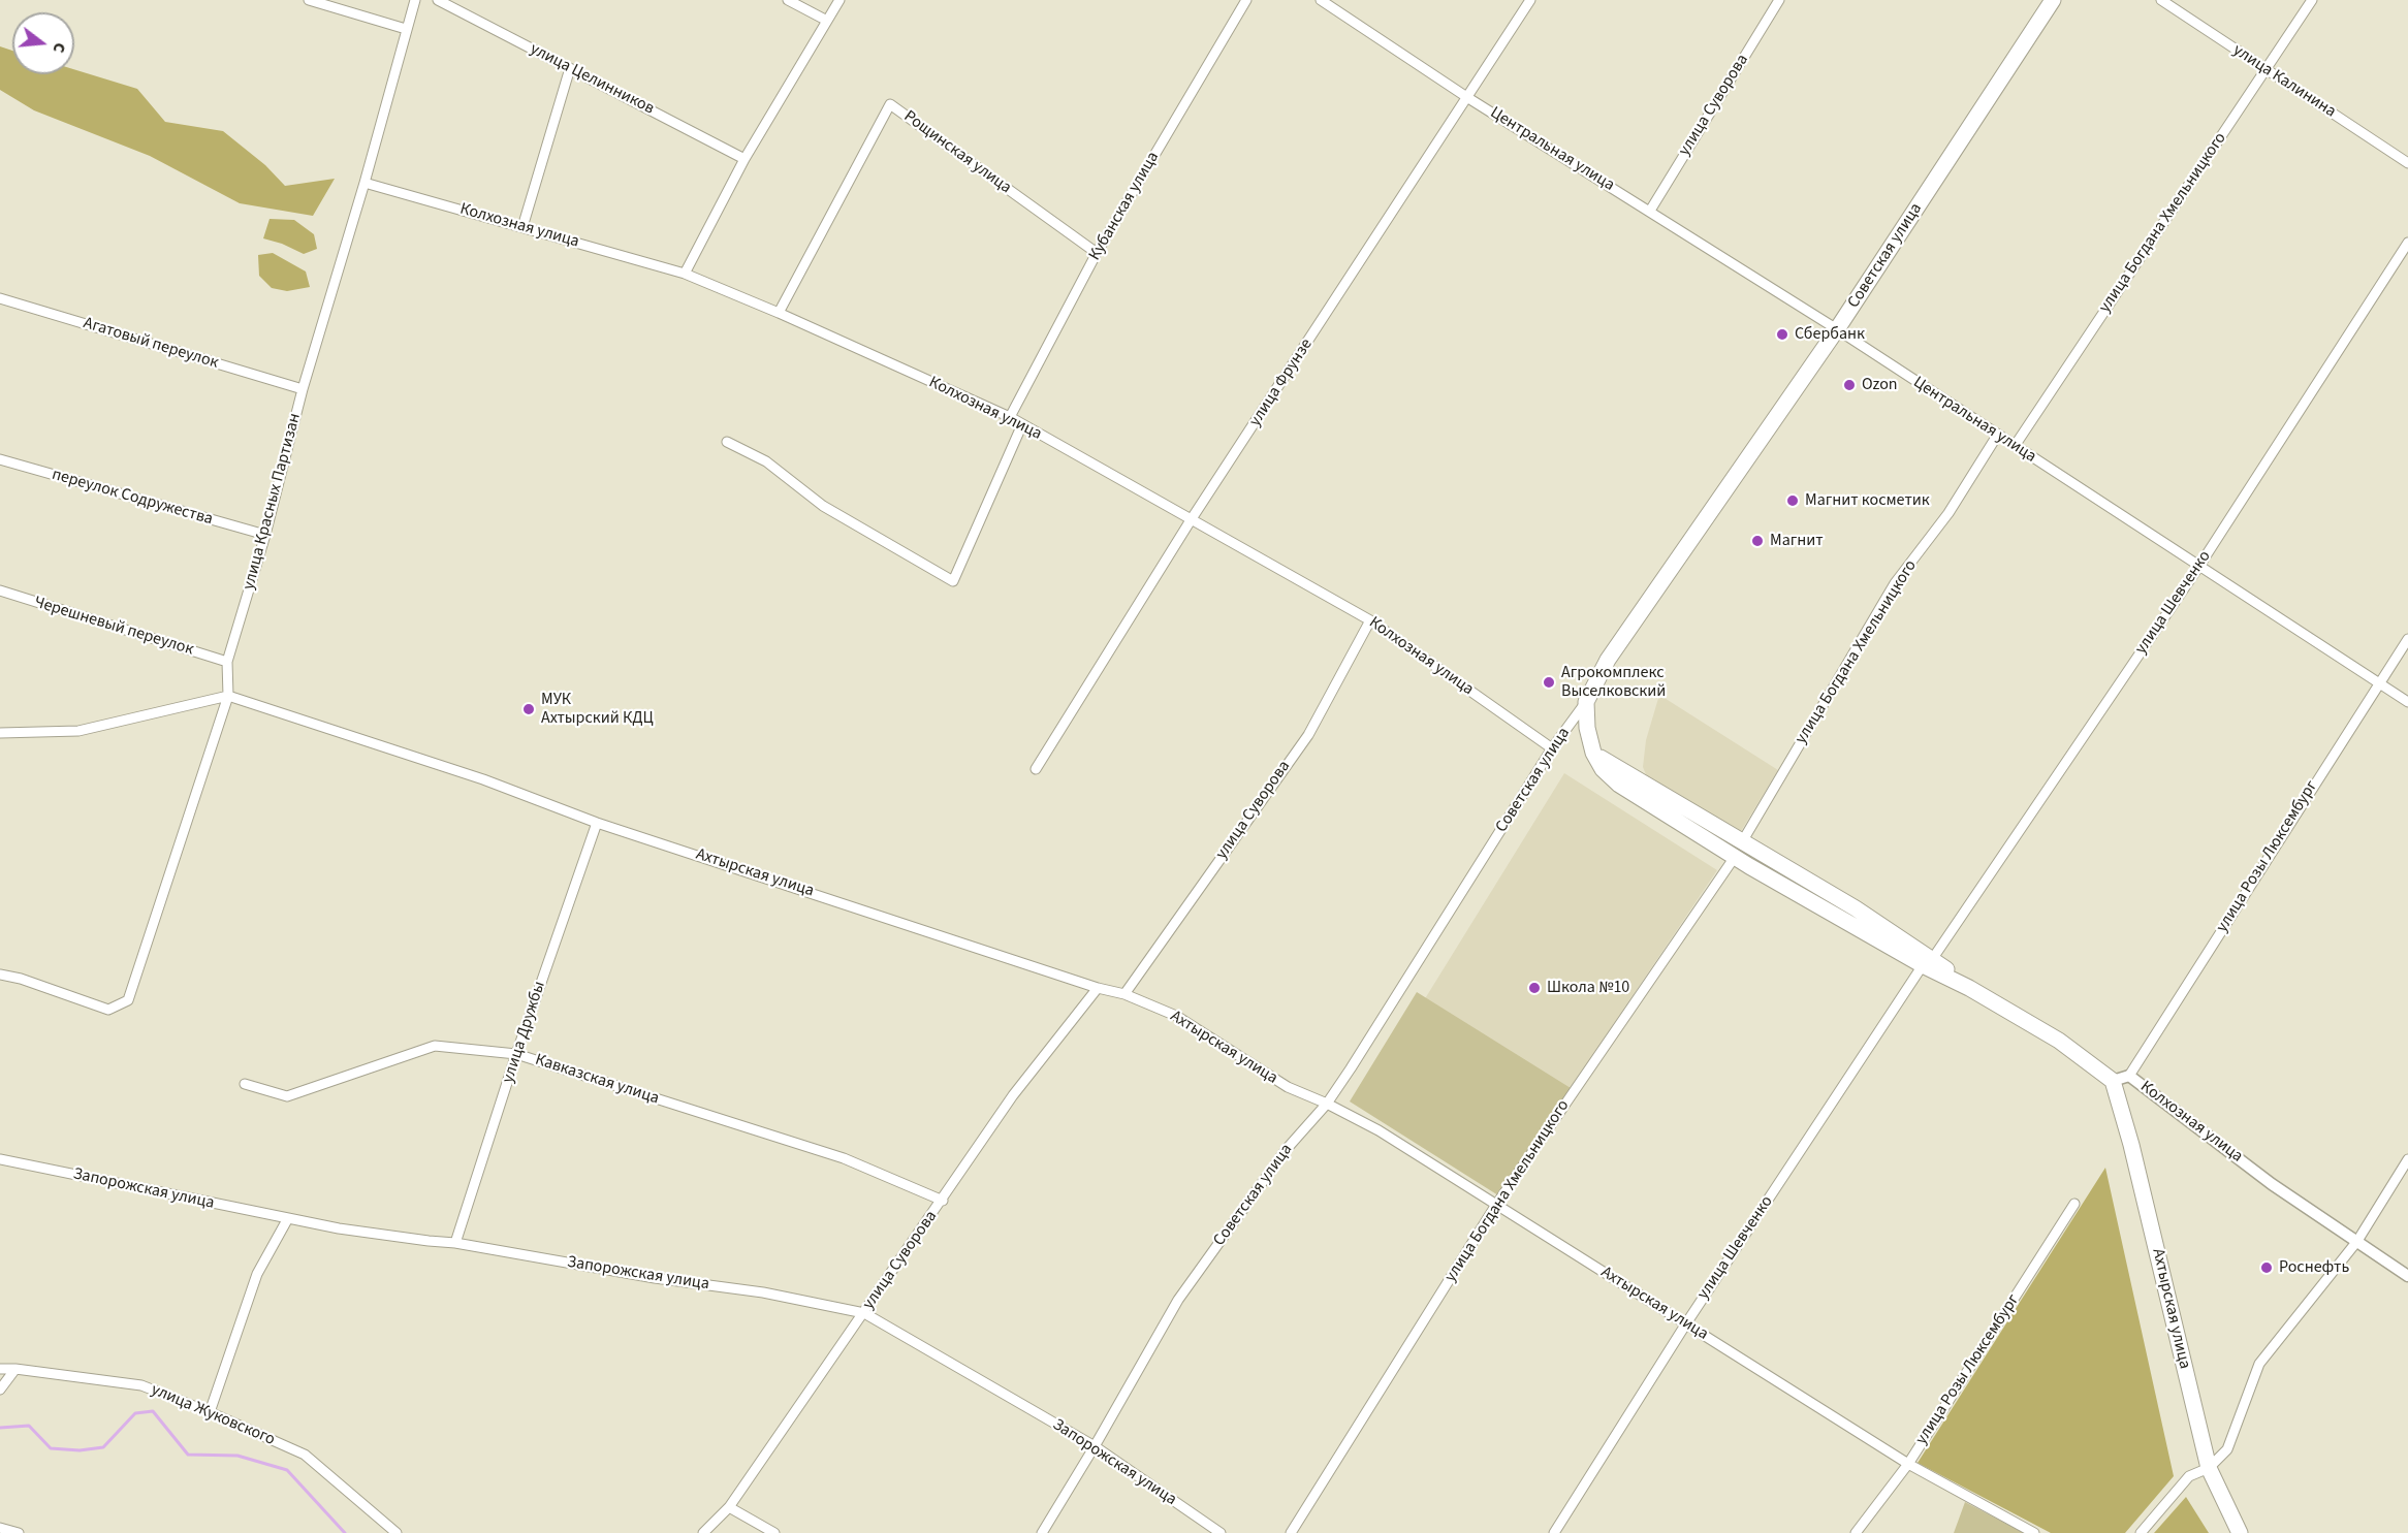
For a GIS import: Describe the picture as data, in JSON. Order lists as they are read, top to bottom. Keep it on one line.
{"streets":{"highway":["Советская улица","Ахтырская улица"],"street":["улица Целинников","улица Калинина","улица Суворова","Центральная улица","Рощинская улица","Кубанская улица","улица Богдана Хмельницкого","Колхозная улица","Агатовый переулок","улица Фрунзе","переулок Содружества","улица Красных Партизан","улица Шевченко","Черешневый переулок","улица Розы Люксембург","улица Дружбы","Кавказская улица","Запорожская улица","улица Жуковского"]},"crossings":[["улица Калинина","улица Богдана Хмельницкого"],["улица Суворова","Центральная улица"],["улица Суворова","Колхозная улица"],["улица Суворова","Ахтырская улица"],["улица Суворова","Кавказская улица"],["улица Суворова","Запорожская улица"],["Центральная улица","улица Богдана Хмельницкого"],["Центральная улица","Советская улица"],["Центральная улица","улица Фрунзе"],["Центральная улица","улица Шевченко"],["Центральная улица","улица Розы Люксембург"],["Рощинская улица","Кубанская улица"],["Рощинская улица","Колхозная улица"],["Кубанская улица","Колхозная улица"],["улица Богдана Хмельницкого","Ахтырская улица"],["Колхозная улица","Советская улица"],["Колхозная улица","улица Фрунзе"],["Колхозная улица","улица Красных Партизан"],["Колхозная улица","улица Розы Люксембург"],["Колхозная улица","Ахтырская улица"],["Советская улица","Ахтырская улица"],["Советская улица","Запорожская улица"],["Агатовый переулок","улица Красных Партизан"],["переулок Содружества","улица Красных Партизан"],["улица Красных Партизан","Черешневый переулок"],["улица Красных Партизан","Ахтырская улица"],["улица Шевченко","Ахтырская улица"],["улица Розы Люксембург","Ахтырская улица"],["Ахтырская улица","улица Дружбы"],["улица Дружбы","Кавказская улица"],["улица Дружбы","Запорожская улица"]],"places":["Сбербанк","Ozon","Магнит косметик","Магнит","Агрокомплекс Выселковский","МУК Ахтырский КДЦ","Школа №10","Роснефть"],"north":"right"}
